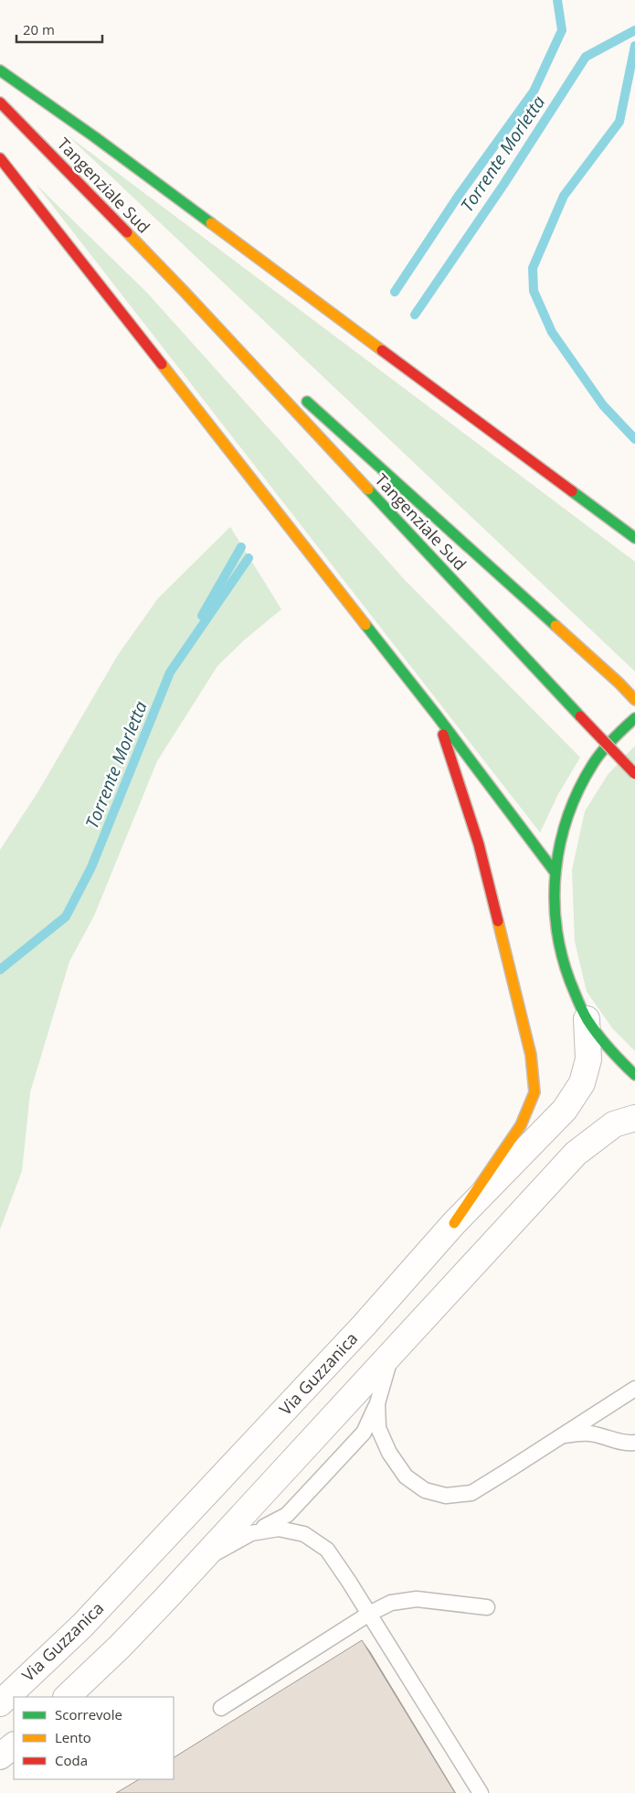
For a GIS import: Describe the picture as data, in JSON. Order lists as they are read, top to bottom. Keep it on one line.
{"streets":{"main road":["Tangenziale Sud"],"street":["Via Guzzanica"]},"water":["Torrente Morletta"],"legend":["Scorrevole","Lento","Coda"],"scale_bar":"20 m"}
